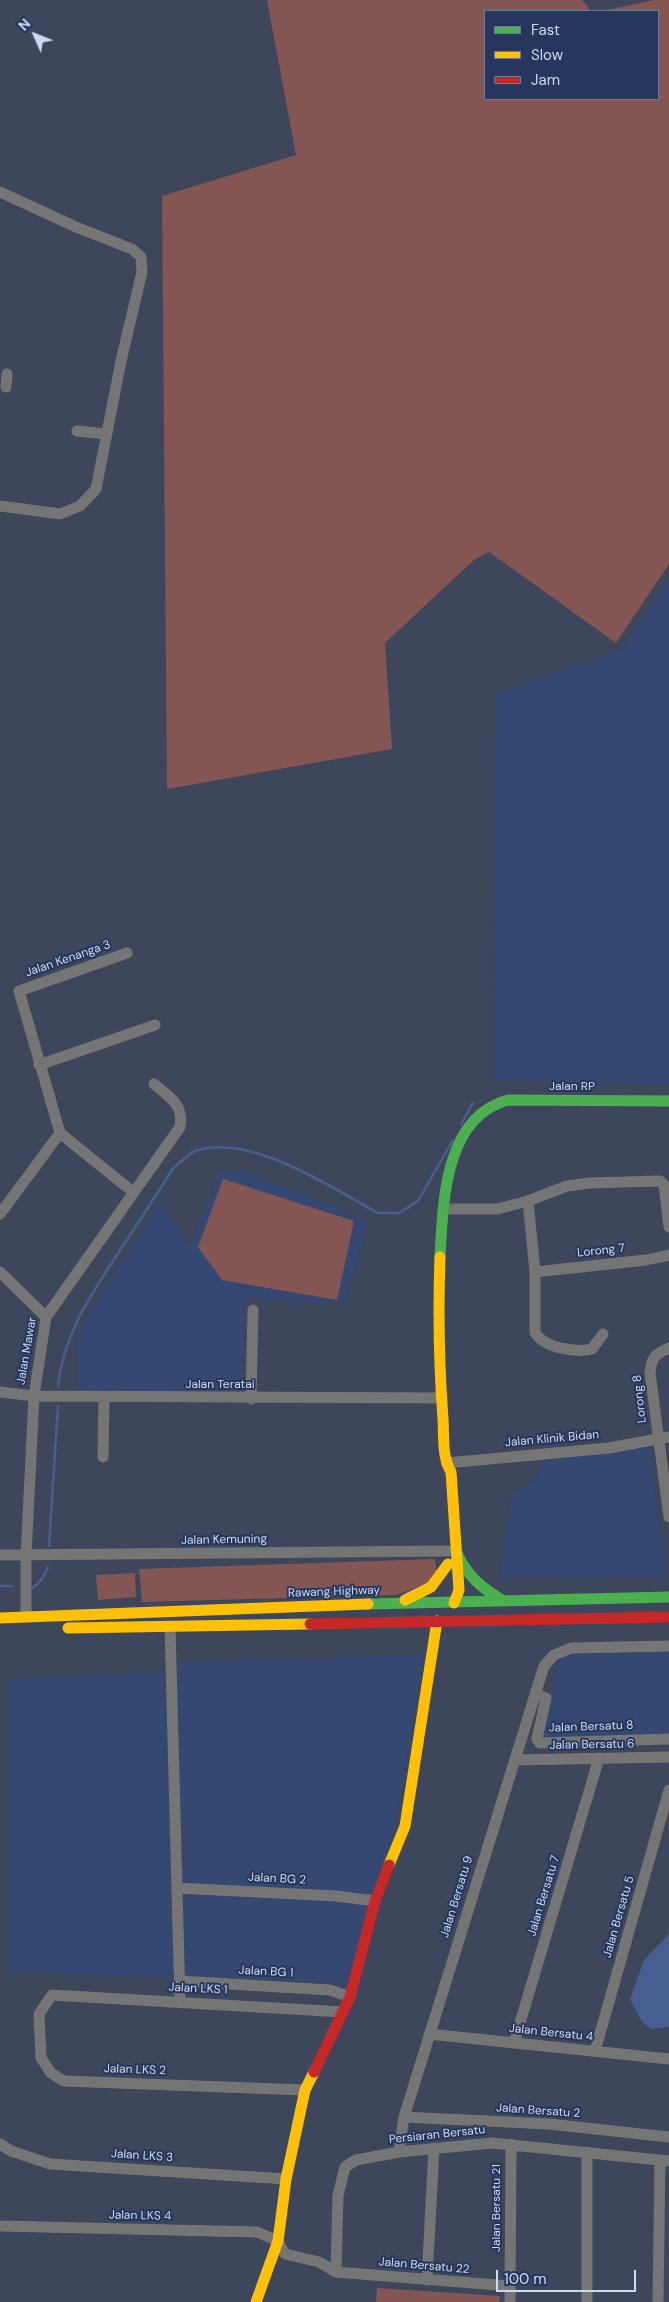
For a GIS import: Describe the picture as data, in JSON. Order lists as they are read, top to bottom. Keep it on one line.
{"streets":{"main road":["Jalan RP","Rawang Highway"],"street":["Jalan Kenanga 3","Lorong 7","Jalan Mawar","Jalan Teratai","Lorong 8","Jalan Klinik Bidan","Jalan Kemuning","Jalan Bersatu 8","Jalan Bersatu 6","Jalan BG 2","Jalan Bersatu 7","Jalan Bersatu 9","Jalan Bersatu 5","Jalan BG 1","Jalan LKS 1","Jalan Bersatu 4","Jalan LKS 2","Jalan Bersatu 2","Persiaran Bersatu","Jalan LKS 3","Jalan Bersatu 21","Jalan LKS 4","Jalan Bersatu 22"]},"crossings":[["Jalan Mawar","Jalan Teratai"],["Jalan Mawar","Jalan Kemuning"],["Jalan Mawar","Rawang Highway"],["Lorong 8","Jalan Klinik Bidan"],["Jalan Bersatu 8","Jalan Bersatu 9"],["Jalan Bersatu 6","Jalan Bersatu 7"],["Jalan Bersatu 6","Jalan Bersatu 9"],["Jalan Bersatu 7","Jalan Bersatu 4"],["Jalan Bersatu 9","Jalan Bersatu 4"],["Jalan Bersatu 9","Jalan Bersatu 2"],["Jalan Bersatu 9","Persiaran Bersatu"],["Jalan Bersatu 5","Jalan Bersatu 4"],["Jalan LKS 1","Jalan LKS 2"],["Persiaran Bersatu","Jalan Bersatu 21"],["Persiaran Bersatu","Jalan Bersatu 22"],["Jalan Bersatu 21","Jalan Bersatu 22"]],"legend":["Fast","Slow","Jam"],"scale_bar":"100 m","north":"top left"}
